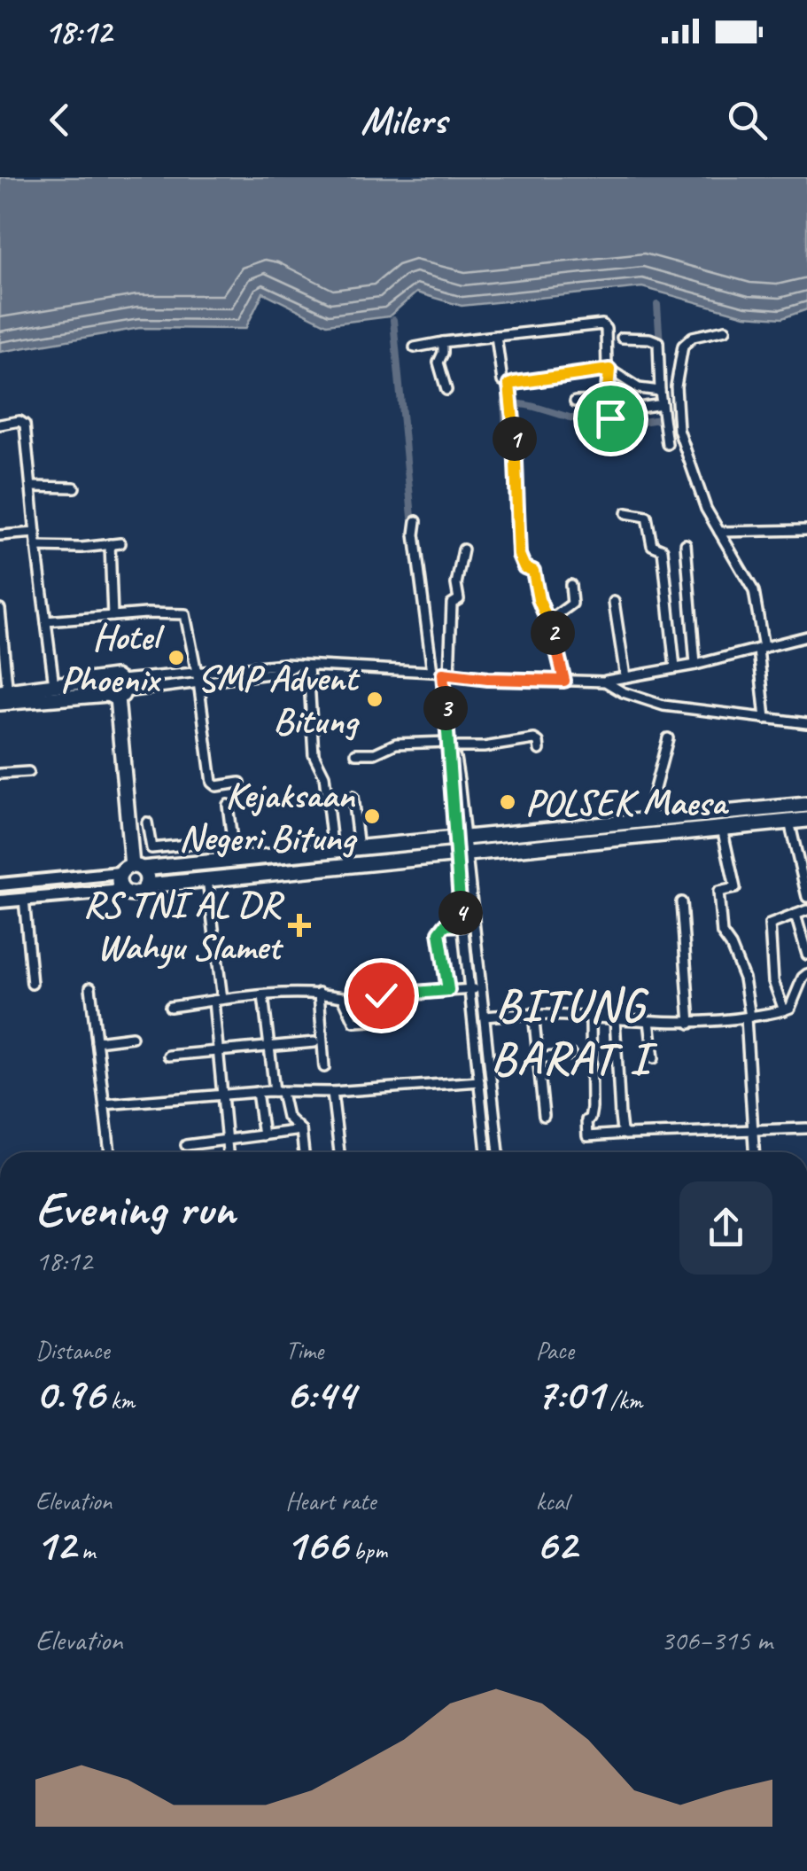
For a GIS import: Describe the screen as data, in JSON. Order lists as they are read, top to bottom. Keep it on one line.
{"districts":["BITUNG BARAT I"],"places":{"other":["Hotel Phoenix","SMP Advent Bitung","POLSEK Maesa","Kejaksaan Negeri Bitung"],"health":["RS TNI AL DR Wahyu Slamet"]},"page":{"status":"18:12","header":"Milers","pins":["1","2","3","4"],"heading":["Evening run","18:12"],"stats":[["Distance","0.96 km"],["Time","6:44"],["Pace","7:01 /km"],["Elevation","12 m"],["Heart rate","166 bpm"],["kcal","62"]],"chart":["Elevation","306–315 m"]}}
